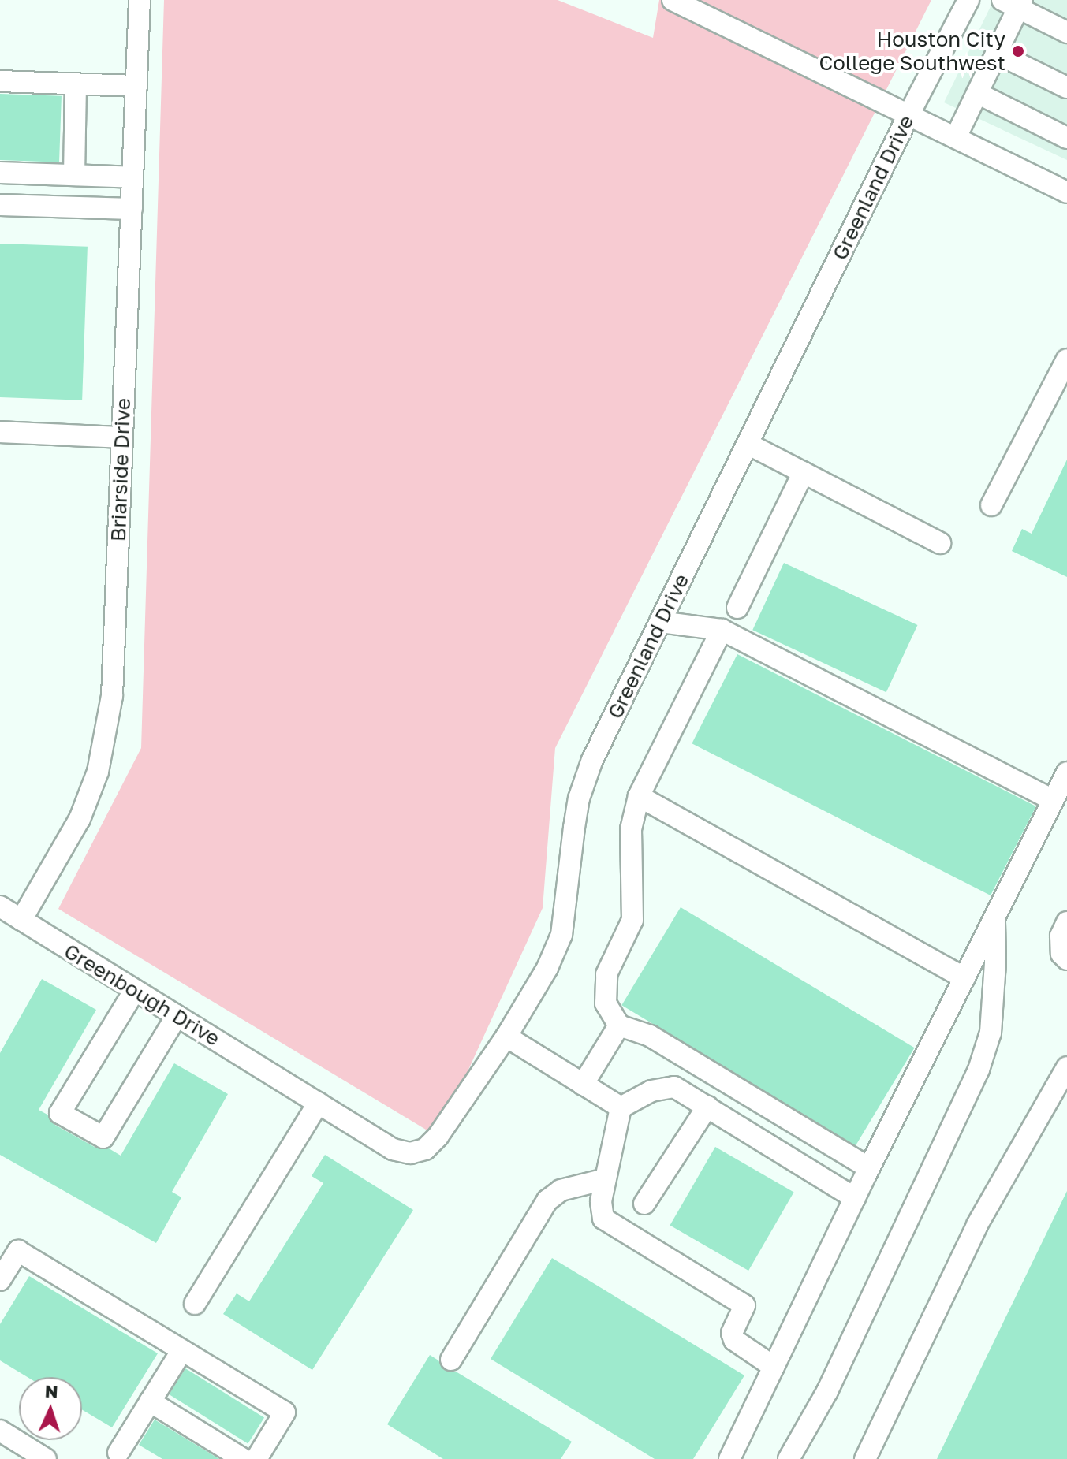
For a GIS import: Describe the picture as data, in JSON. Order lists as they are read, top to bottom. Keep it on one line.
{"streets":{"street":["Greenland Drive","Briarside Drive","Greenbough Drive"]},"crossings":[["Greenland Drive","Greenbough Drive"],["Briarside Drive","Greenbough Drive"]],"places":["Houston City College Southwest"],"north":"top"}
